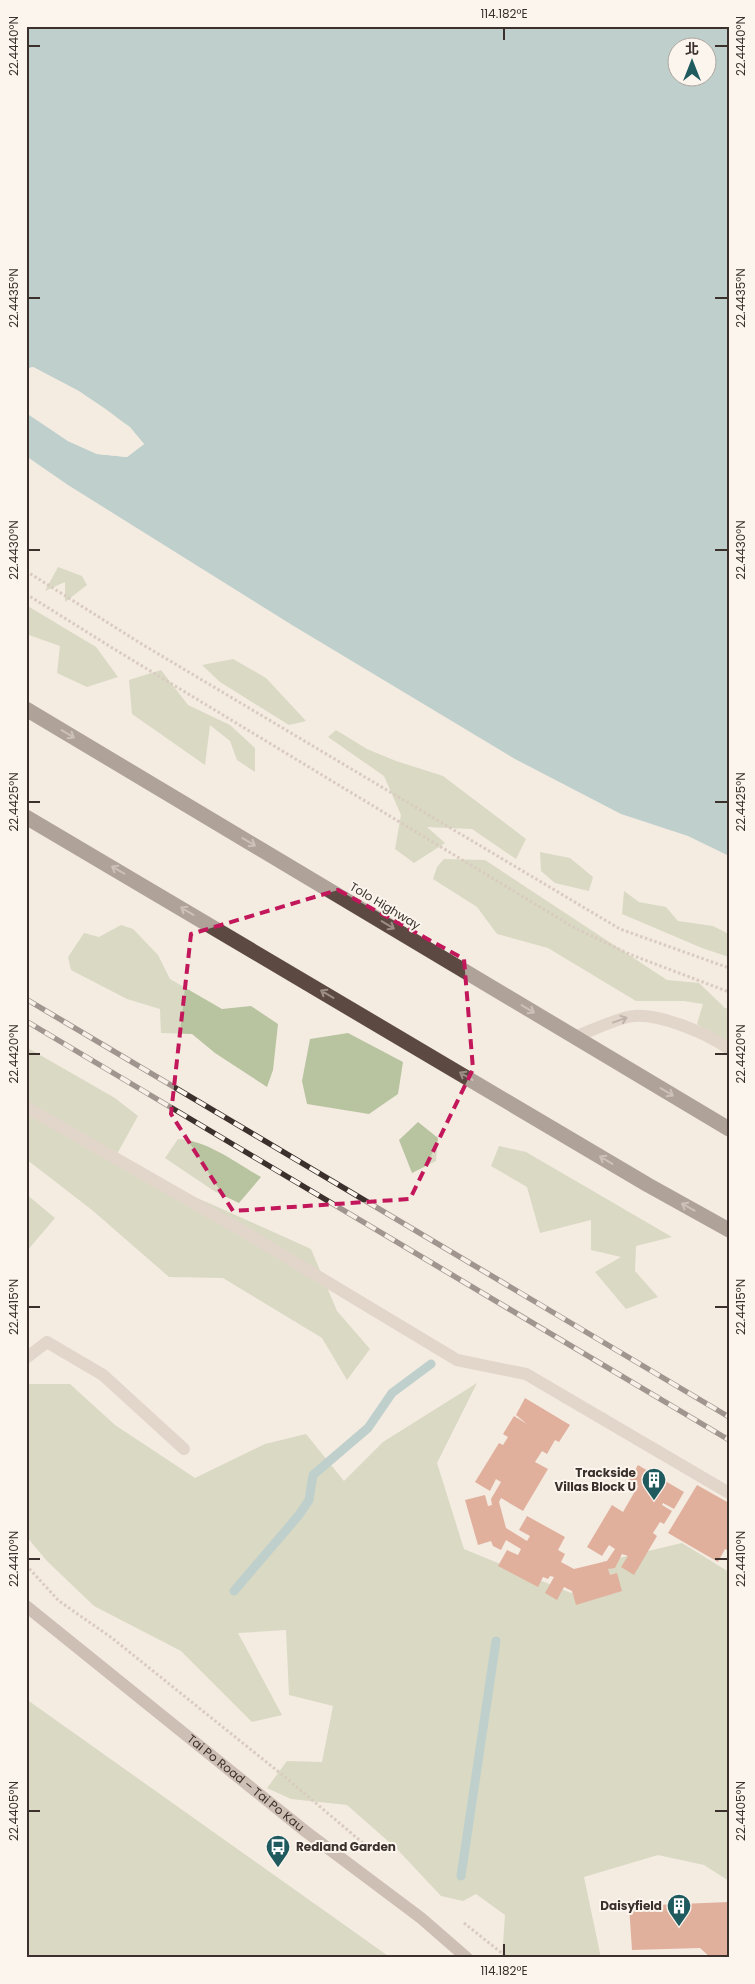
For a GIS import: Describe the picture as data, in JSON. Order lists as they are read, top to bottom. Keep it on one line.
{"streets":{"highway":["Tolo Highway"],"main road":["Tai Po Road – Tai Po Kau"]},"places":{"building":["Trackside Villas Block U","Daisyfield"],"bus stop":["Redland Garden"]},"north":"top","coordinates":["114.182°E","22.4440°N","22.4435°N","22.4430°N","22.4425°N","22.4420°N","22.4415°N","22.4410°N","22.4405°N"]}
